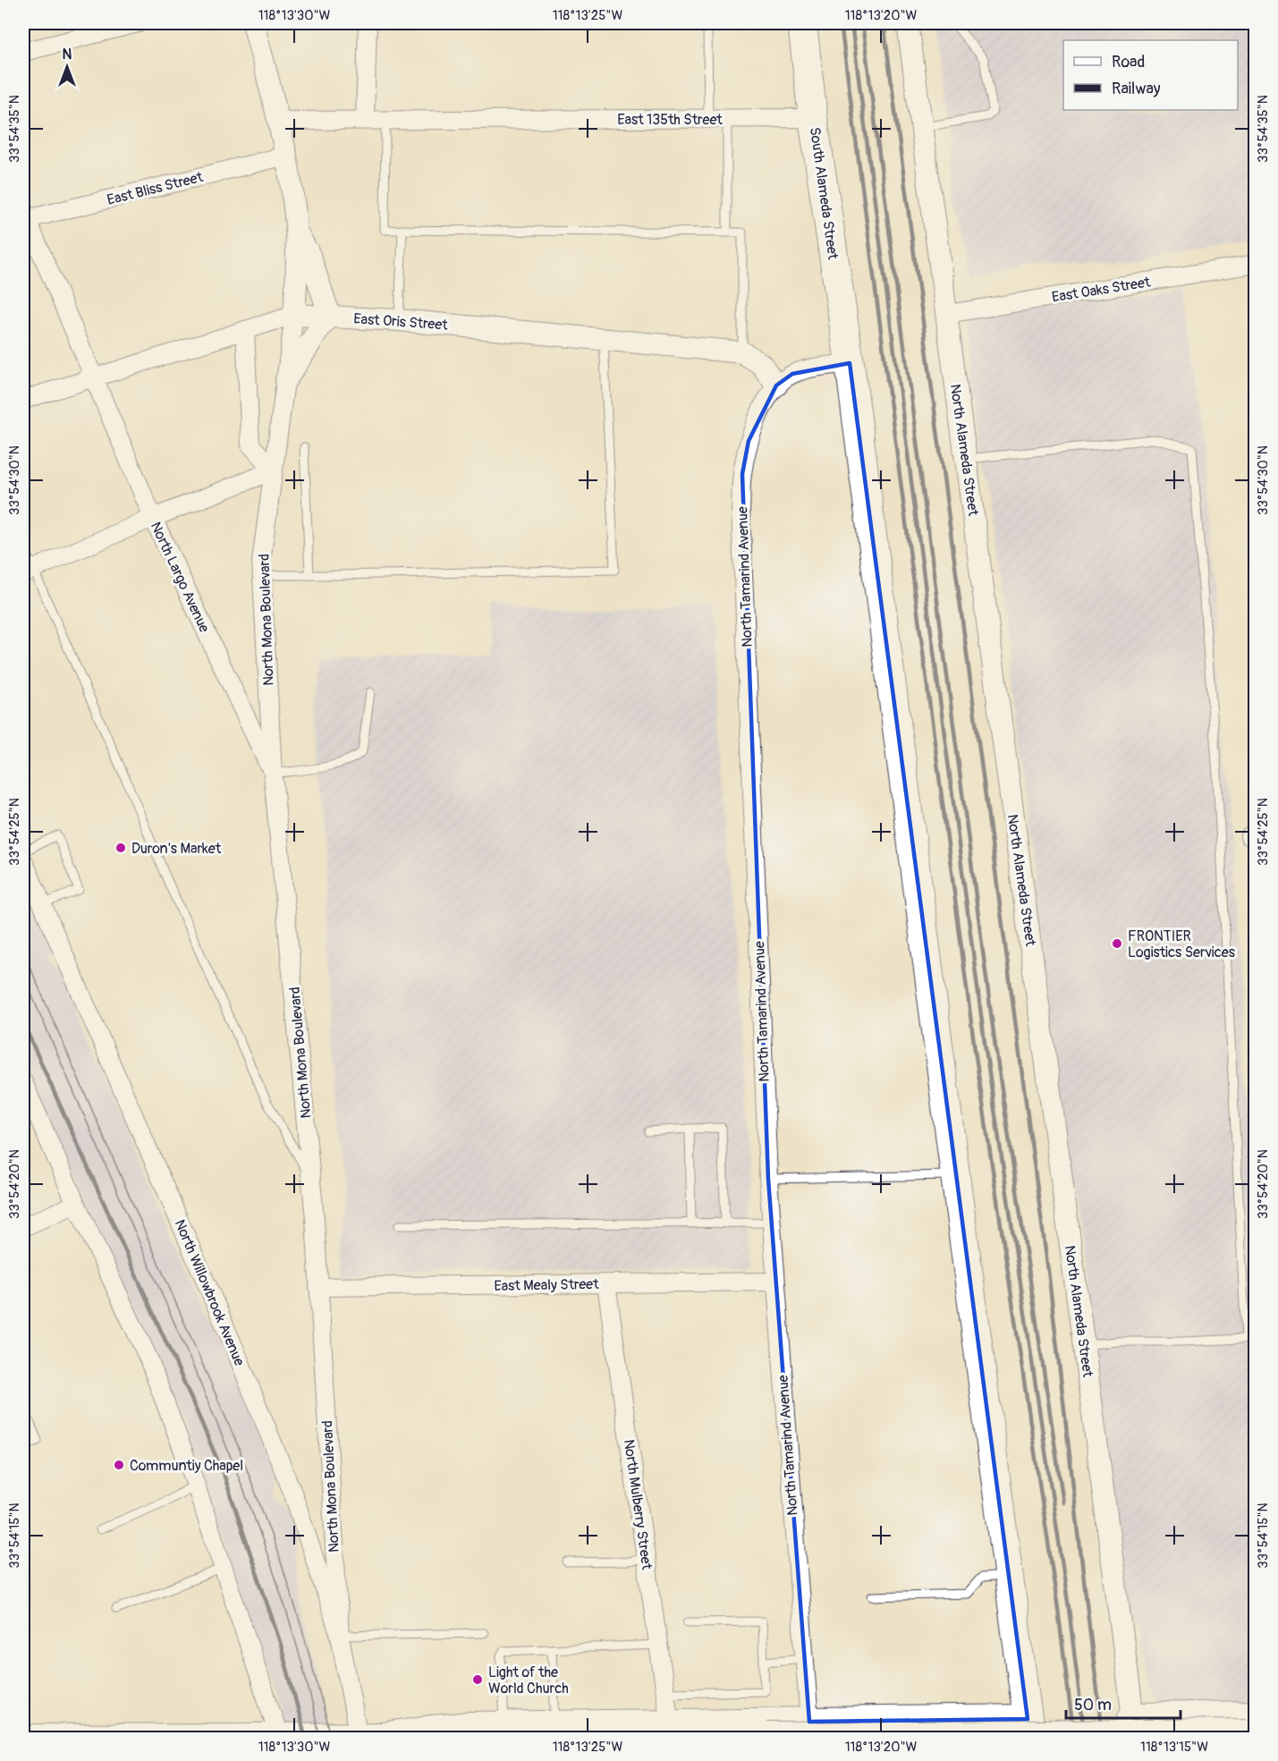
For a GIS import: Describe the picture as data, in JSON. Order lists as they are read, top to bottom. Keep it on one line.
{"streets":{"main road":["South Alameda Street"],"street":["East 135th Street","East Bliss Street","East Oaks Street","East Oris Street","North Alameda Street","North Largo Avenue","North Tamarind Avenue","North Mona Boulevard","East Mealy Street","North Willowbrook Avenue","North Mulberry Street"]},"crossings":[["East 135th Street","South Alameda Street"],["East Bliss Street","North Largo Avenue"],["South Alameda Street","North Tamarind Avenue"],["East Oaks Street","North Alameda Street"],["East Oris Street","North Largo Avenue"],["East Oris Street","North Mona Boulevard"],["North Largo Avenue","North Mona Boulevard"],["North Tamarind Avenue","East Mealy Street"],["North Mona Boulevard","East Mealy Street"],["North Mona Boulevard","North Willowbrook Avenue"],["East Mealy Street","North Mulberry Street"]],"places":["Duron's Market","FRONTIER Logistics Services","Communtiy Chapel","Light of the World Church"],"legend":["Road","Railway"],"scale_bar":"50 m","north":"top","coordinates":["118°13'30\"W","118°13'25\"W","118°13'20\"W","33°54'35\"N","33°54'30\"N","33°54'25\"N","33°54'20\"N","33°54'15\"N","118°13'15\"W"]}
